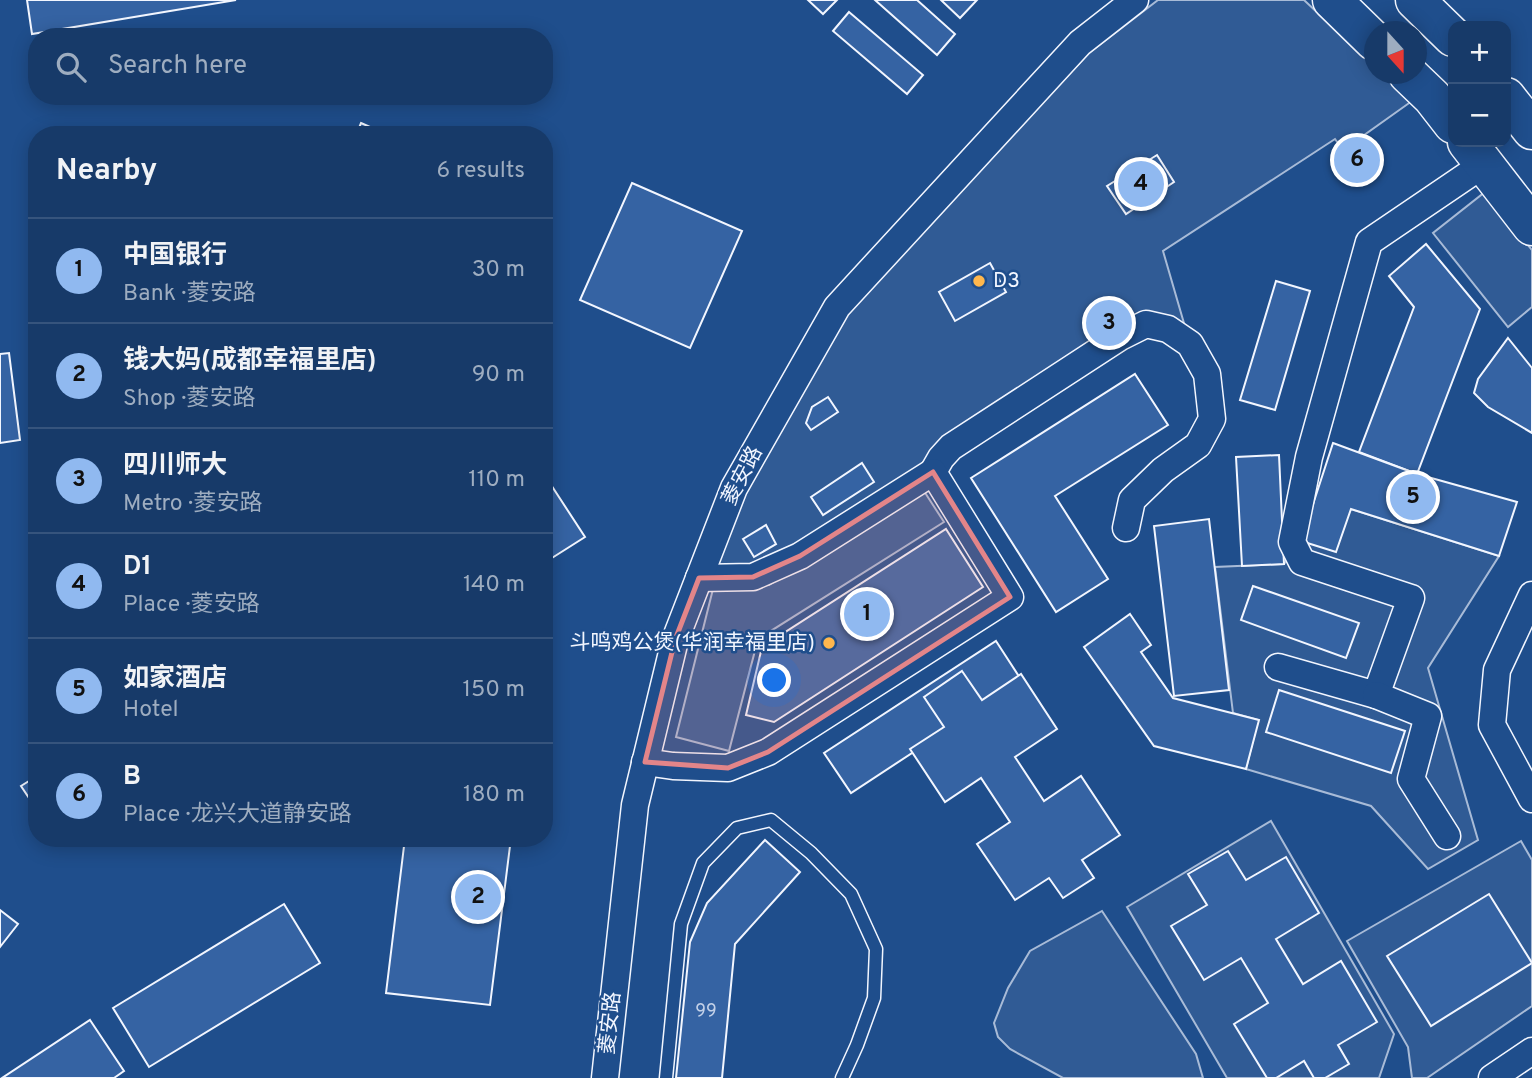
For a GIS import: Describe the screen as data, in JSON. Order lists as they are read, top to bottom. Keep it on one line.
{"streets":{"street":["菱安路"]},"places":["D3","斗鸣鸡公煲(华润幸福里店)"],"house_numbers":["99"],"north":"bottom","page":{"map_buttons":["+","−"],"search":"Search here","heading":["Nearby","6 results"],"pins":["6","4","3","5","1","2"],"list":[{"mark":"1","name":"中国银行","note":"Bank · 菱安路","value":"30 m"},{"mark":"2","name":"钱大妈(成都幸福里店)","note":"Shop · 菱安路","value":"90 m"},{"mark":"3","name":"四川师大","note":"Metro · 菱安路","value":"110 m"},{"mark":"4","name":"D1","note":"Place · 菱安路","value":"140 m"},{"mark":"5","name":"如家酒店","note":"Hotel","value":"150 m"},{"mark":"6","name":"B","note":"Place · 龙兴大道静安路","value":"180 m"}]}}
